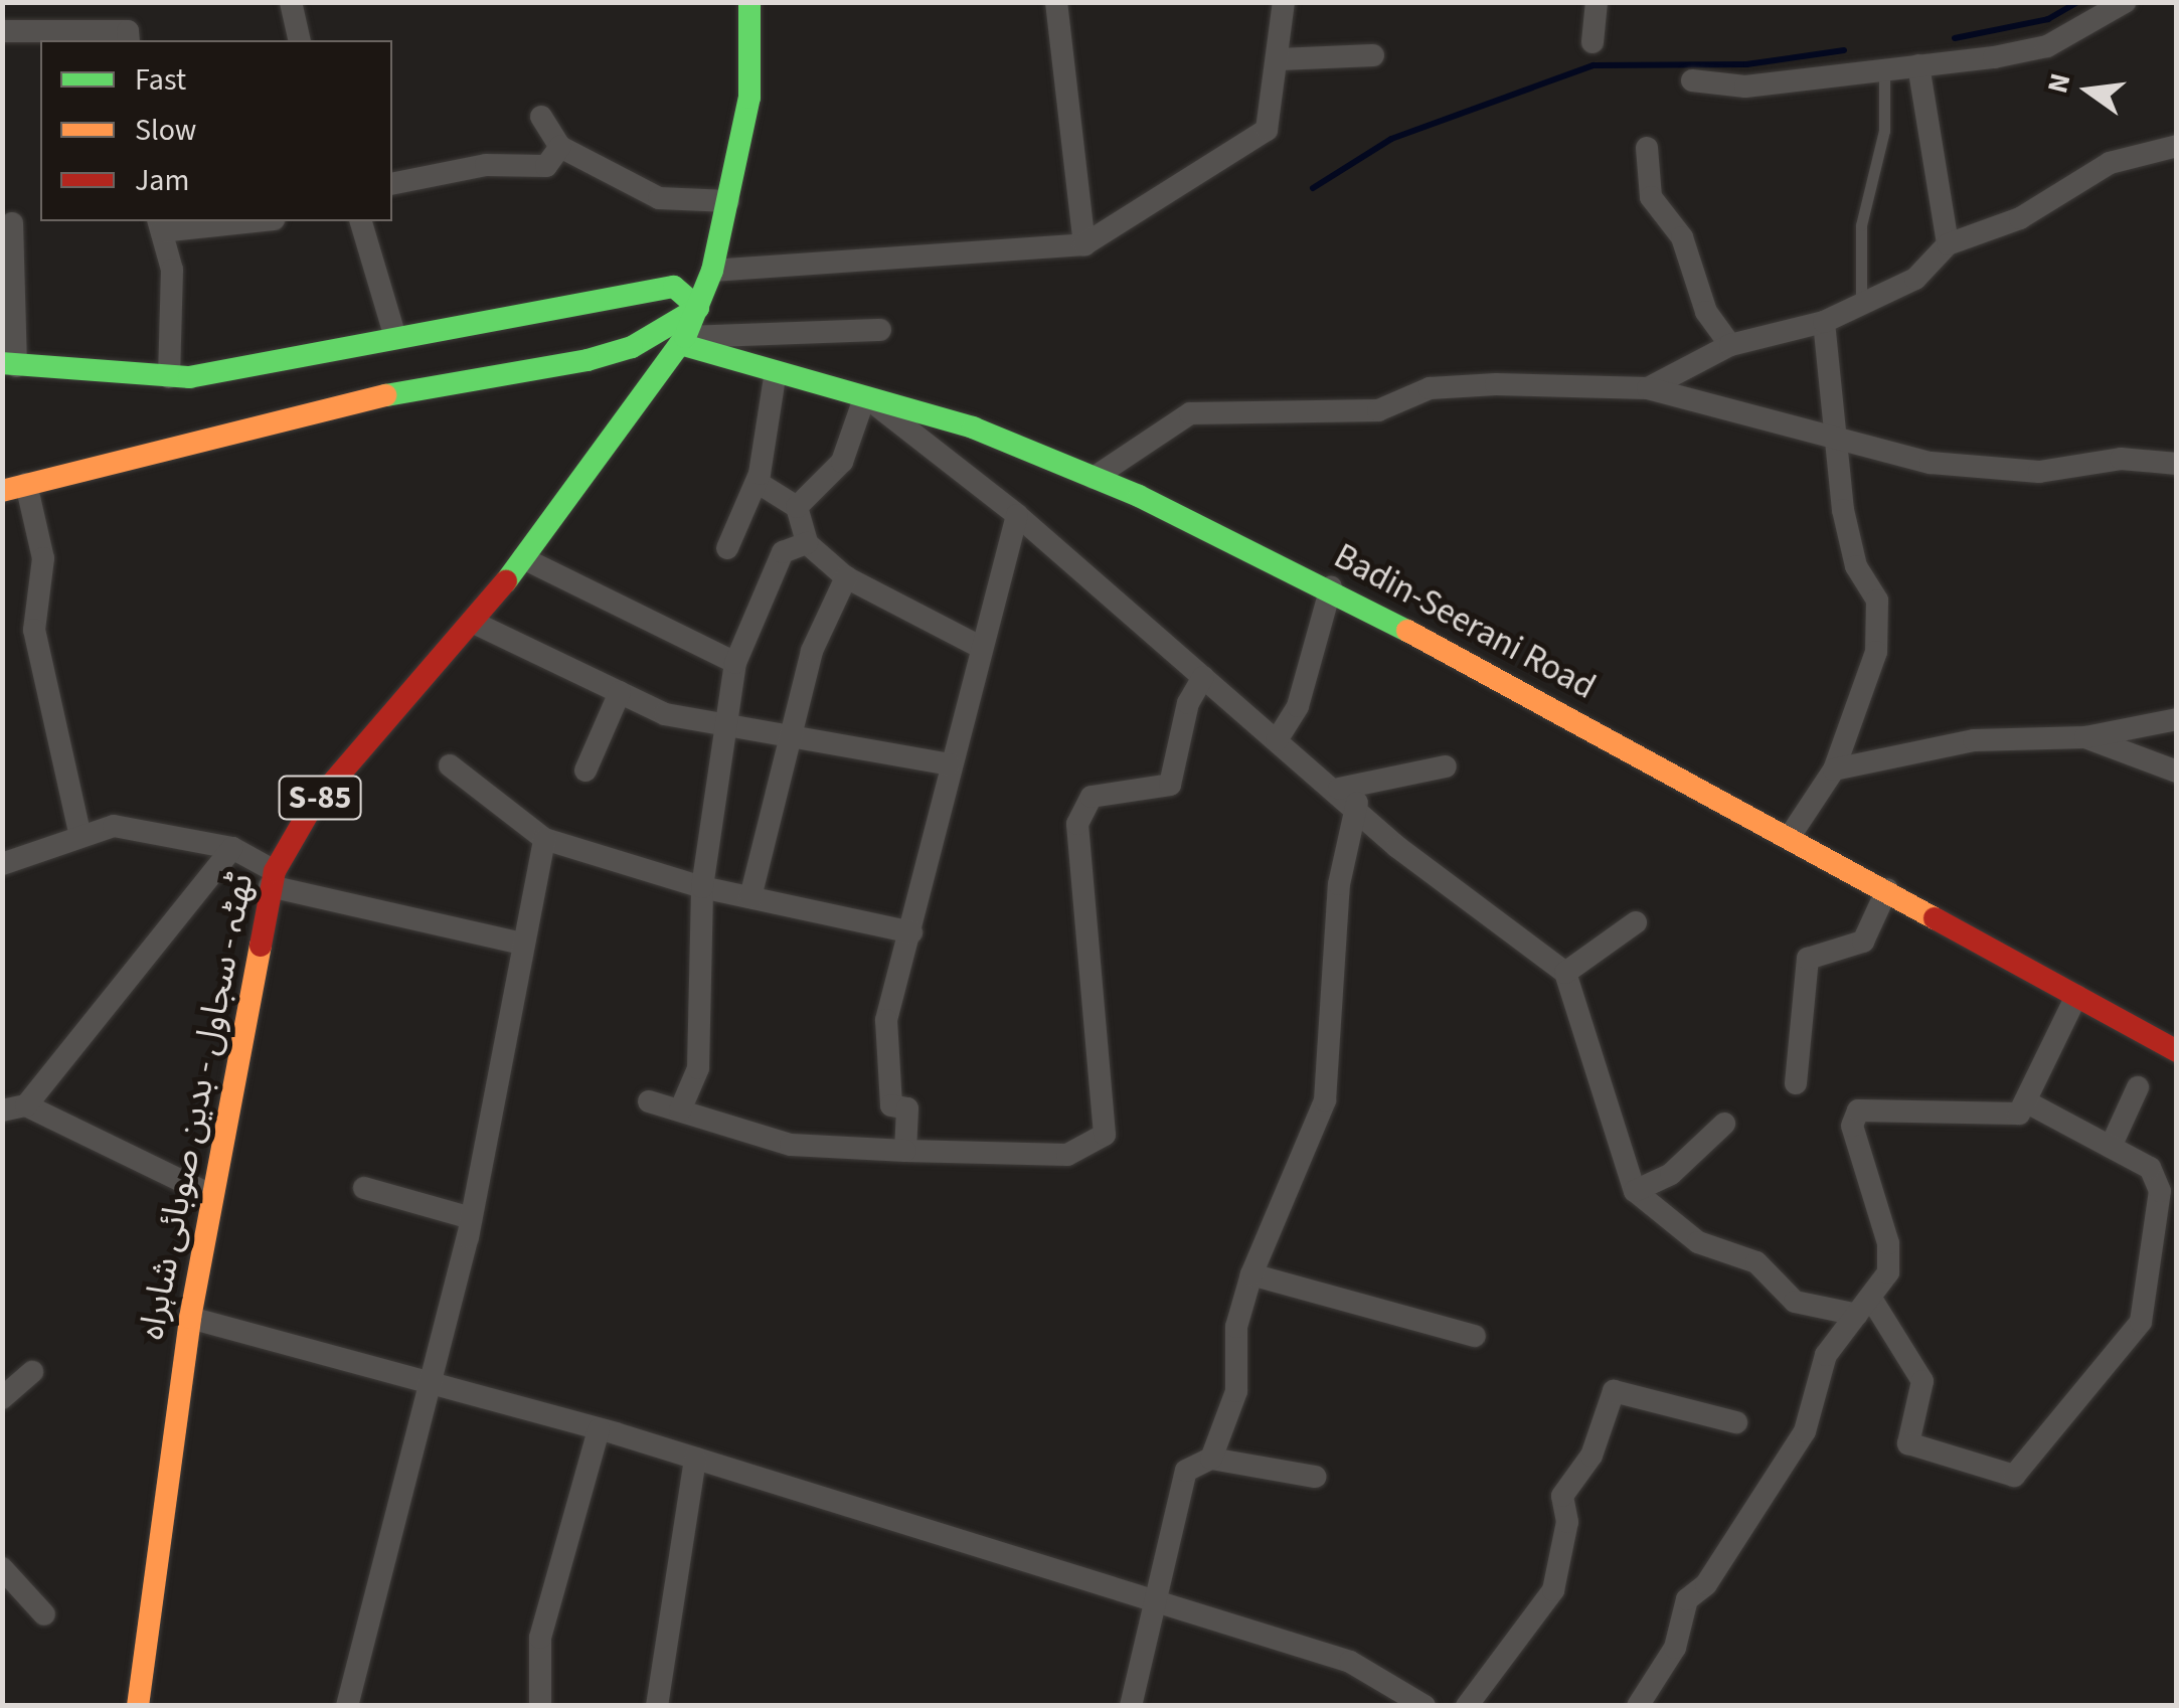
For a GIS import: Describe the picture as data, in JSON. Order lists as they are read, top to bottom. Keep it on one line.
{"streets":{"street":["Badin-Seerani Road","S-85","ٹھٹہ - سجاول - بدین صوبائی شاہراہ"]},"crossings":[["Badin-Seerani Road","ٹھٹہ - سجاول - بدین صوبائی شاہراہ"]],"legend":["Fast","Slow","Jam"],"north":"left"}
